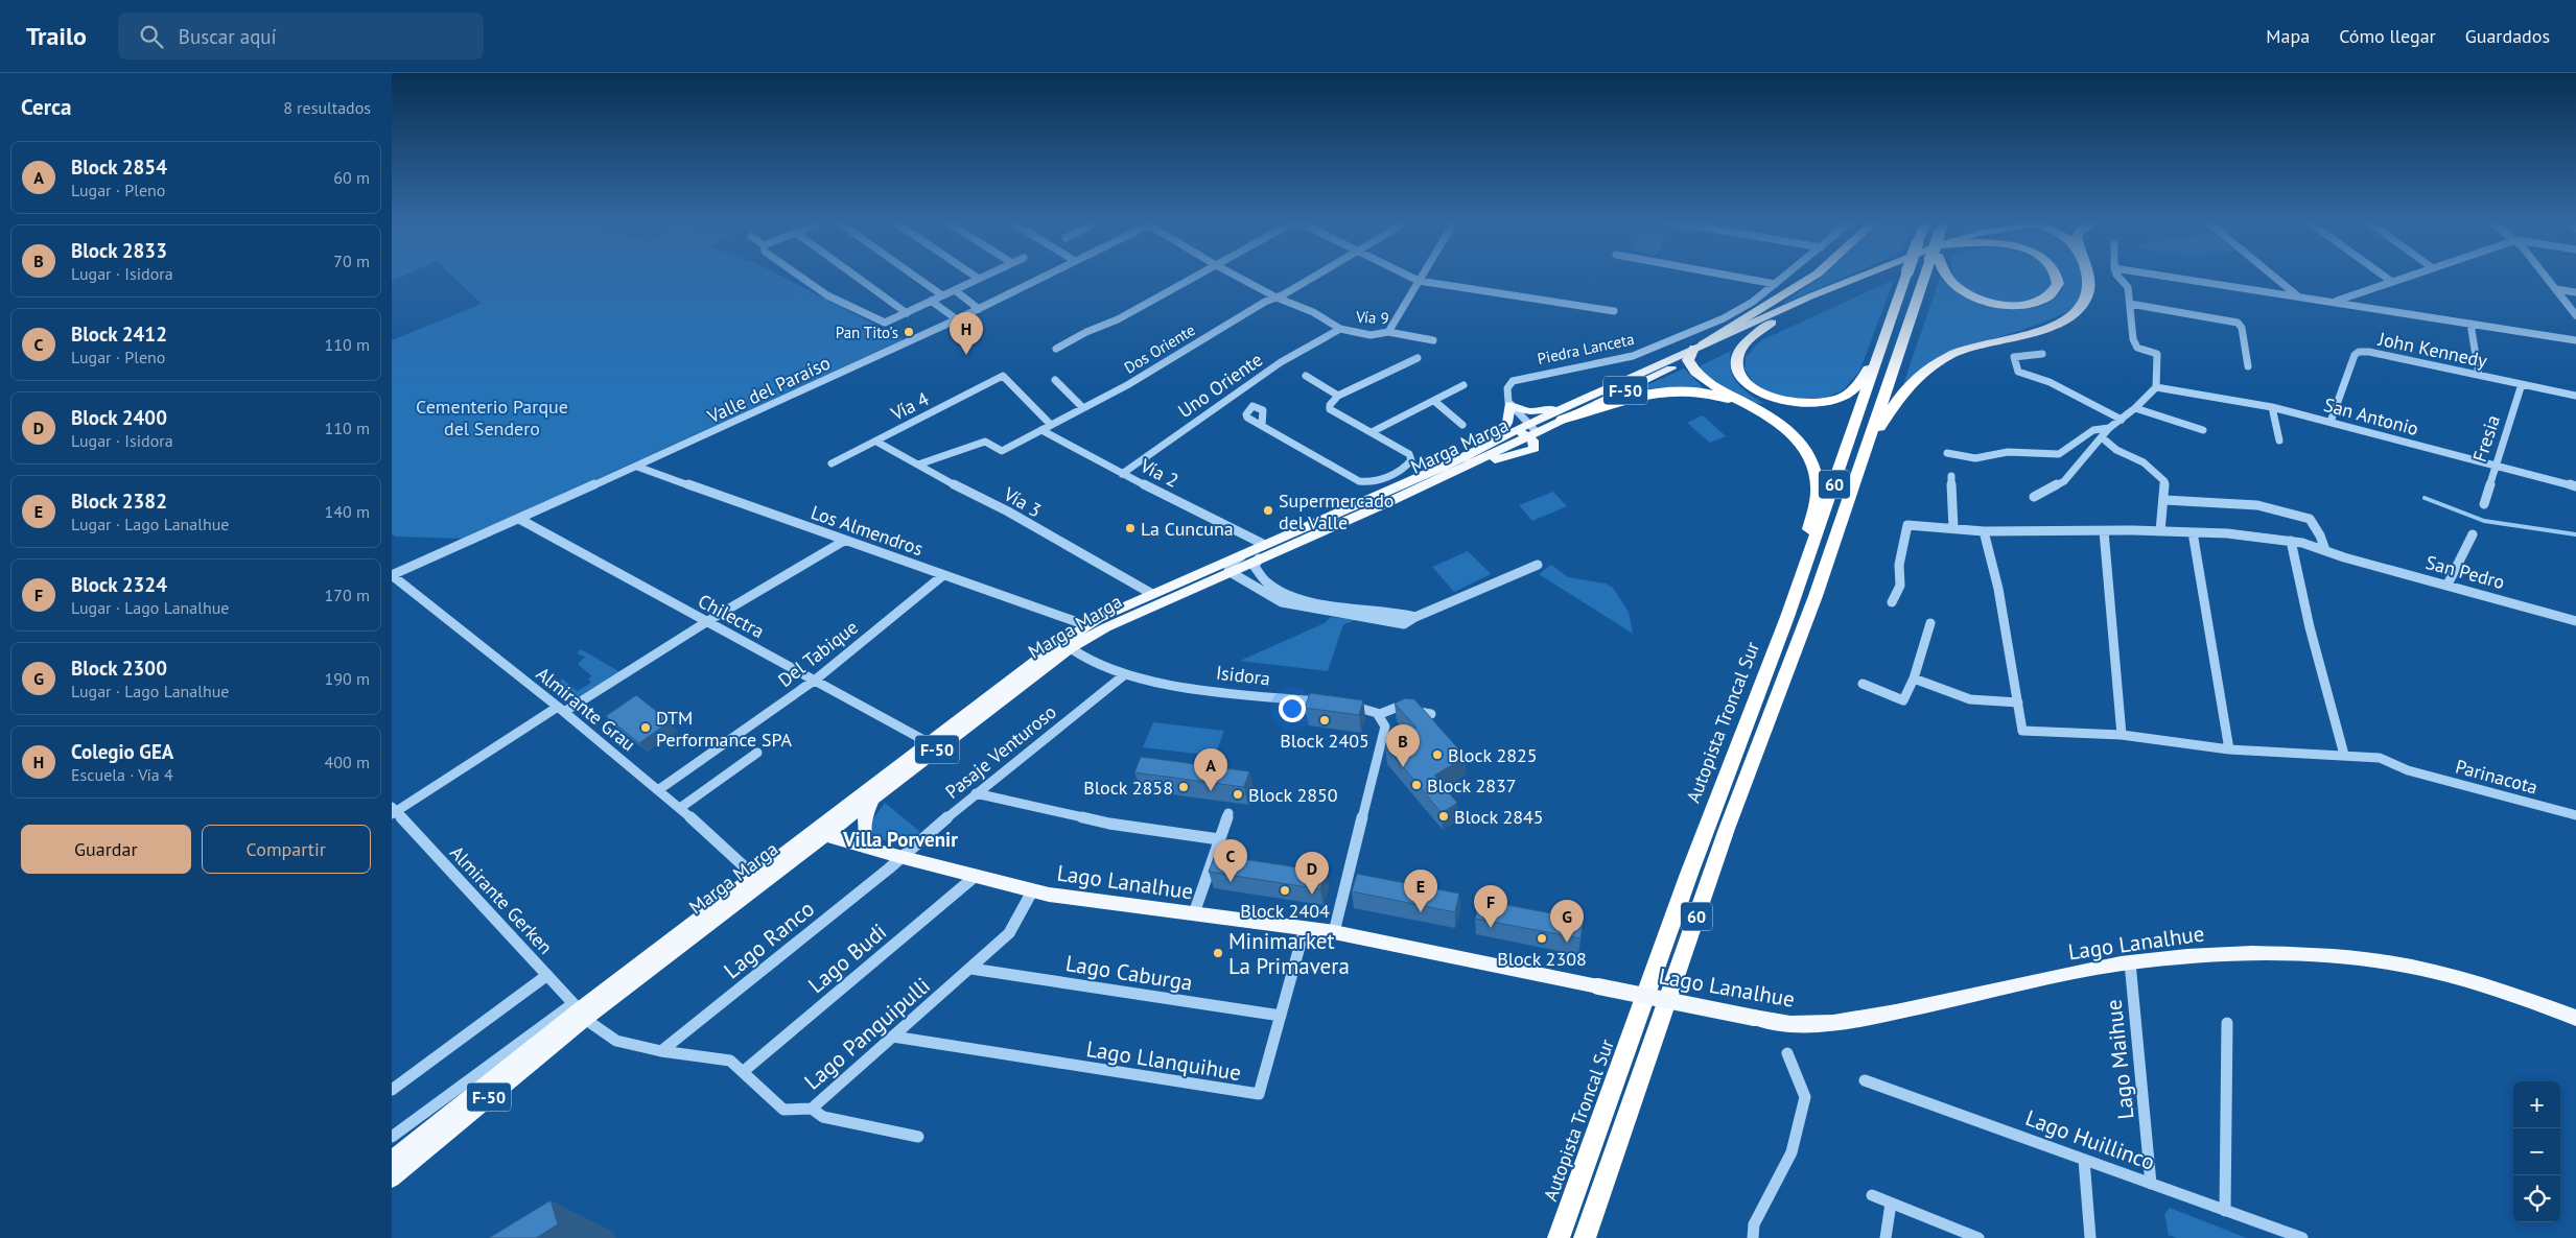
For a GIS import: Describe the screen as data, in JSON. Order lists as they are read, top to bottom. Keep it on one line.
{"streets":{"highway":["60","Autopista Troncal Sur"],"main road":["F-50","Marga Marga","Lago Lanalhue"],"street":["Vía 9","Dos Oriente","Piedra Lanceta","John Kennedy","Uno Oriente","Valle del Paraíso","Vía 4","San Antonio","Fresia","Vía 2","Vía 3","Los Almendros","San Pedro","Chilectra","Del Tabique","Isidora","Almirante Grau","Pasaje Venturoso","Parinacota","Almirante Gerken","Lago Ranco","Lago Budi","Lago Caburga","Lago Panguipulli","Lago Maihue","Lago Llanquihue","Lago Huillinco"]},"crossings":[["Vía 9","Dos Oriente"],["Vía 9","Uno Oriente"],["Dos Oriente","Vía 4"],["Dos Oriente","Vía 2"],["Dos Oriente","Vía 3"],["John Kennedy","San Antonio"],["John Kennedy","Fresia"],["Uno Oriente","Vía 2"],["Valle del Paraíso","Los Almendros"],["Valle del Paraíso","Chilectra"],["Valle del Paraíso","Almirante Grau"],["Vía 4","Vía 3"],["San Antonio","Fresia"],["Marga Marga","Vía 2"],["Marga Marga","Vía 3"],["Marga Marga","Los Almendros"],["Marga Marga","Chilectra"],["Marga Marga","Isidora"],["Marga Marga","Almirante Grau"],["Marga Marga","Lago Lanalhue"],["Marga Marga","Almirante Gerken"],["Marga Marga","Lago Panguipulli"],["Los Almendros","Del Tabique"],["Chilectra","Del Tabique"],["Del Tabique","Almirante Grau"],["Isidora","Pasaje Venturoso"],["Pasaje Venturoso","Lago Lanalhue"],["Pasaje Venturoso","Lago Ranco"],["Lago Lanalhue","Lago Ranco"],["Lago Lanalhue","Lago Budi"],["Lago Lanalhue","Lago Panguipulli"],["Lago Lanalhue","Lago Maihue"],["Lago Lanalhue","Lago Llanquihue"],["Almirante Gerken","Lago Panguipulli"],["Lago Ranco","Lago Panguipulli"],["Lago Budi","Lago Panguipulli"],["Lago Caburga","Lago Panguipulli"],["Lago Caburga","Lago Llanquihue"],["Lago Panguipulli","Lago Llanquihue"],["Lago Maihue","Lago Huillinco"]],"districts":["Villa Porvenir"],"parks":["Cementerio Parque del Sendero"],"places":["Pan Tito's","Supermercado del Valle","La Cuncuna","Block 2405","DTM Performance SPA","Block 2825","Block 2837","Block 2858","Block 2850","Block 2845","Block 2404","Block 2308","Minimarket La Primavera"],"page":{"header":"Trailo","search":"Buscar aquí","nav":["Mapa","Cómo llegar","Guardados"],"heading":["Cerca","8 resultados"],"list":[{"mark":"A","name":"Block 2854","note":"Lugar · Pleno","value":"60 m"},{"mark":"B","name":"Block 2833","note":"Lugar · Isidora","value":"70 m"},{"mark":"C","name":"Block 2412","note":"Lugar · Pleno","value":"110 m"},{"mark":"D","name":"Block 2400","note":"Lugar · Isidora","value":"110 m"},{"mark":"E","name":"Block 2382","note":"Lugar · Lago Lanalhue","value":"140 m"},{"mark":"F","name":"Block 2324","note":"Lugar · Lago Lanalhue","value":"170 m"},{"mark":"G","name":"Block 2300","note":"Lugar · Lago Lanalhue","value":"190 m"},{"mark":"H","name":"Colegio GEA","note":"Escuela · Vía 4","value":"400 m"}],"pins":["H","B","A","C","D","E","F","G"],"buttons":["Guardar","Compartir"],"map_buttons":["+","−"]}}
